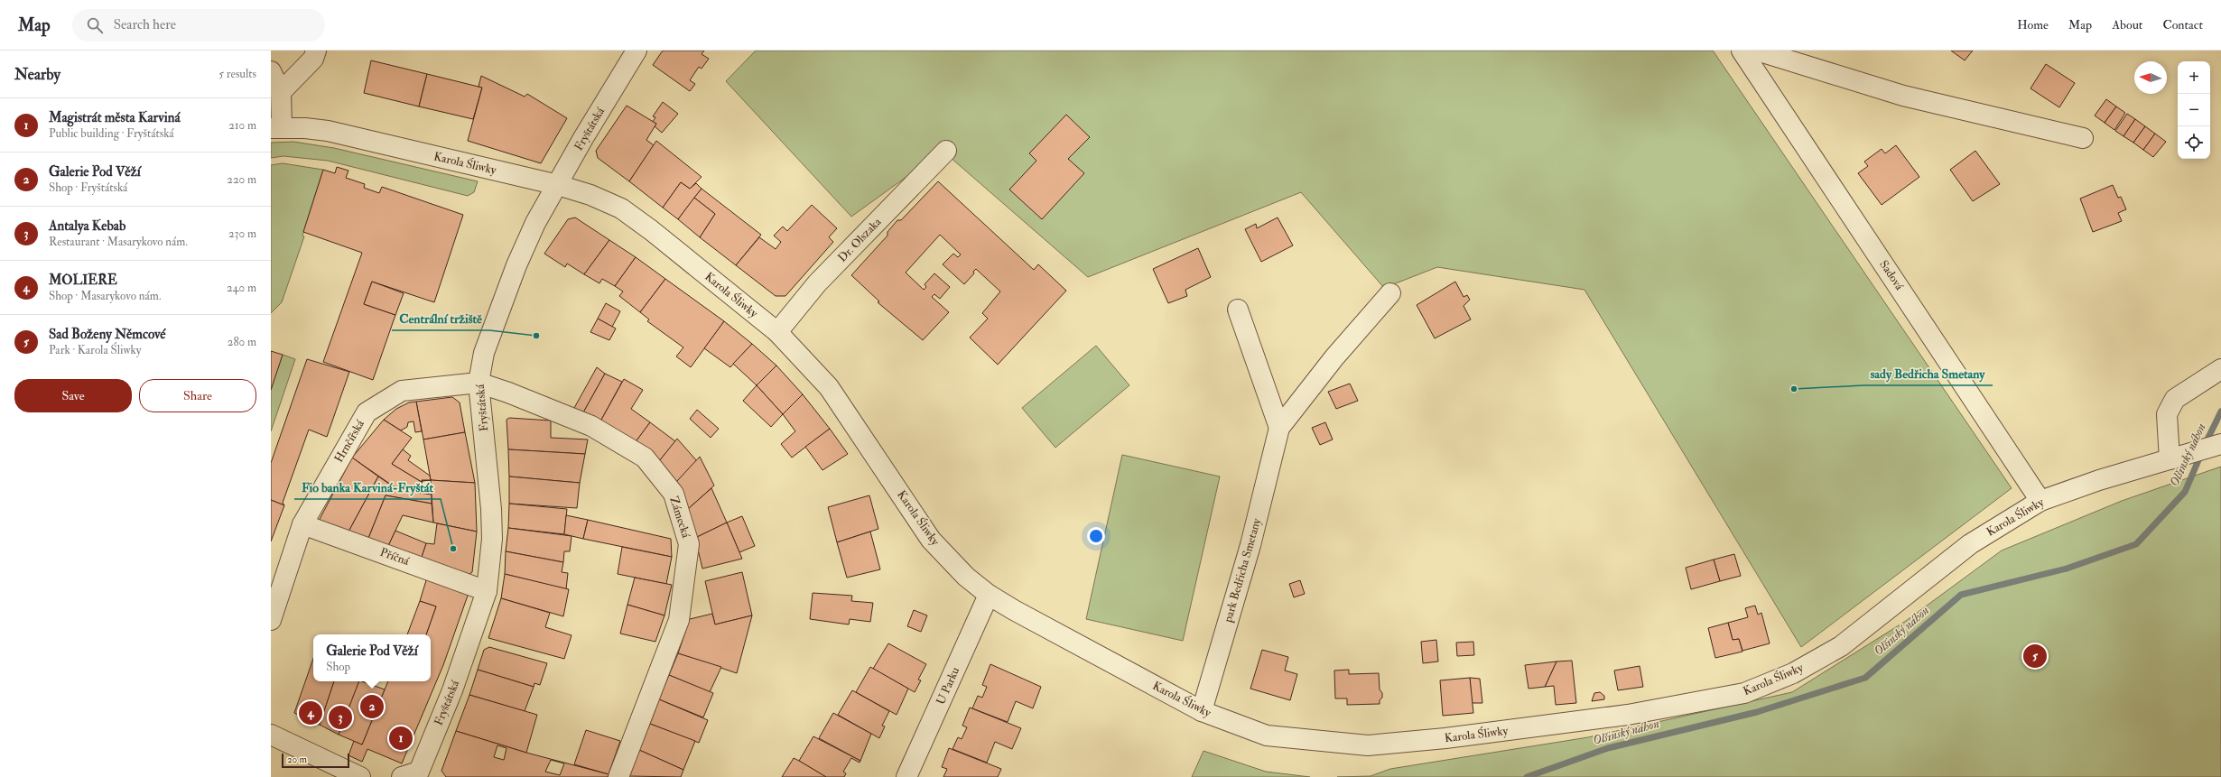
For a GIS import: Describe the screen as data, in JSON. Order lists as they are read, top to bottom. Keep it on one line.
{"streets":{"street":["Fryštátská","Karola Śliwky","Dr. Olszaka","Sadová","Hrnčířská","Zámecká","Příčná","park Bedřicha Smetany","U Parku"]},"crossings":[["Fryštátská","Karola Śliwky"],["Fryštátská","Hrnčířská"],["Fryštátská","Zámecká"],["Fryštátská","Příčná"],["Karola Śliwky","Dr. Olszaka"],["Karola Śliwky","Sadová"],["Karola Śliwky","park Bedřicha Smetany"],["Karola Śliwky","U Parku"],["Hrnčířská","Zámecká"],["Hrnčířská","Příčná"]],"water":["Olšinský náhon"],"places":["Centrální tržiště","sady Bedřicha Smetany","Fio banka Karviná-Fryštát"],"scale_bar":"20 m","north":"left","page":{"header":"Map","search":"Search here","nav":["Home","Map","About","Contact"],"heading":["Nearby","5 results"],"map_buttons":["+","−"],"list":[{"mark":"1","name":"Magistrát města Karviná","note":"Public building · Fryštátská","value":"210 m"},{"mark":"2","name":"Galerie Pod Věží","note":"Shop · Fryštátská","value":"220 m"},{"mark":"3","name":"Antalya Kebab","note":"Restaurant · Masarykovo nám.","value":"230 m"},{"mark":"4","name":"MOLIERE","note":"Shop · Masarykovo nám.","value":"240 m"},{"mark":"5","name":"Sad Boženy Němcové","note":"Park · Karola Śliwky","value":"280 m"}],"buttons":["Save","Share"],"popup":["Galerie Pod Věží","Shop"],"pins":["5","2","4","3","1"],"scale":"20 m"}}
